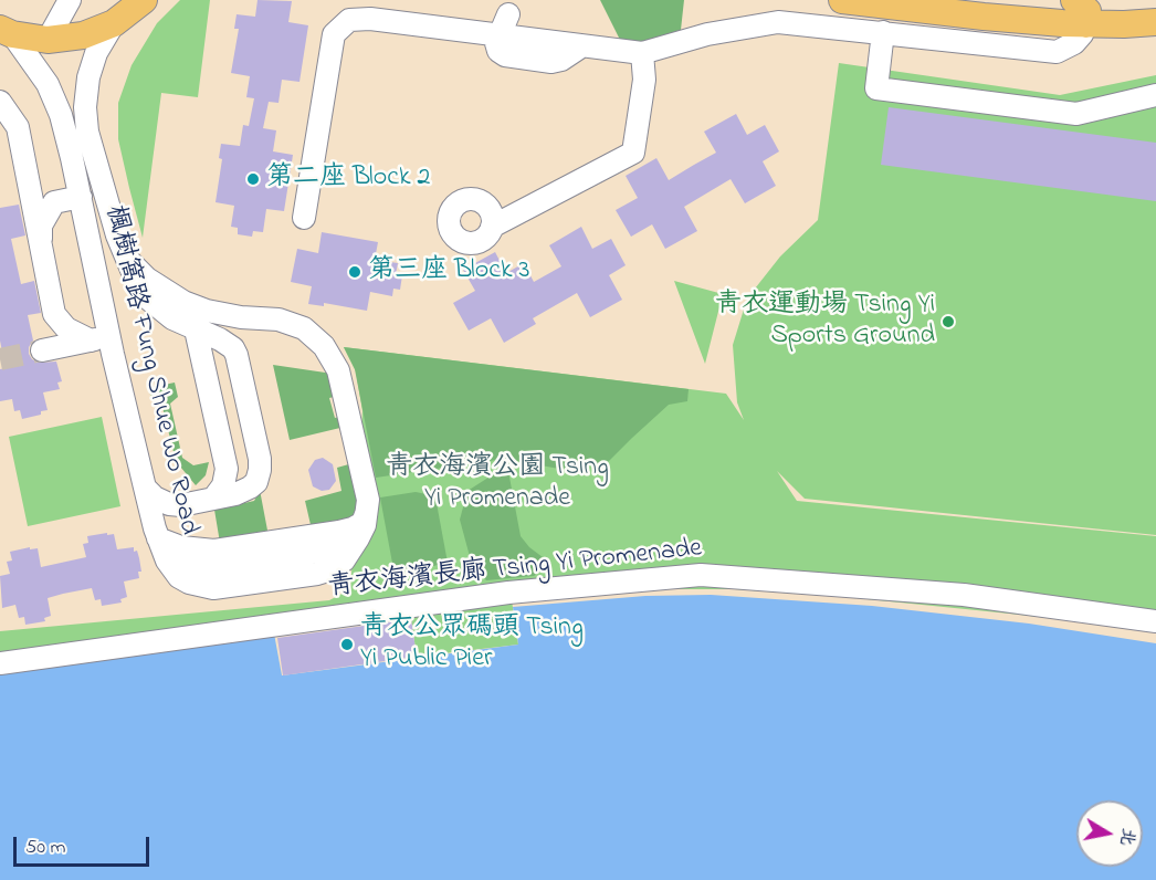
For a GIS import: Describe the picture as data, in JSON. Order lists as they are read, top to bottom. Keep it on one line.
{"streets":{"street":["楓樹窩路 Fung Shue Wo Road","青衣海濱長廊 Tsing Yi Promenade"]},"parks":["青衣海濱公園 Tsing Yi Promenade"],"places":["第二座 Block 2","第三座 Block 3","青衣運動場 Tsing Yi Sports Ground","青衣公眾碼頭 Tsing Yi Public Pier"],"scale_bar":"50 m","north":"right"}
